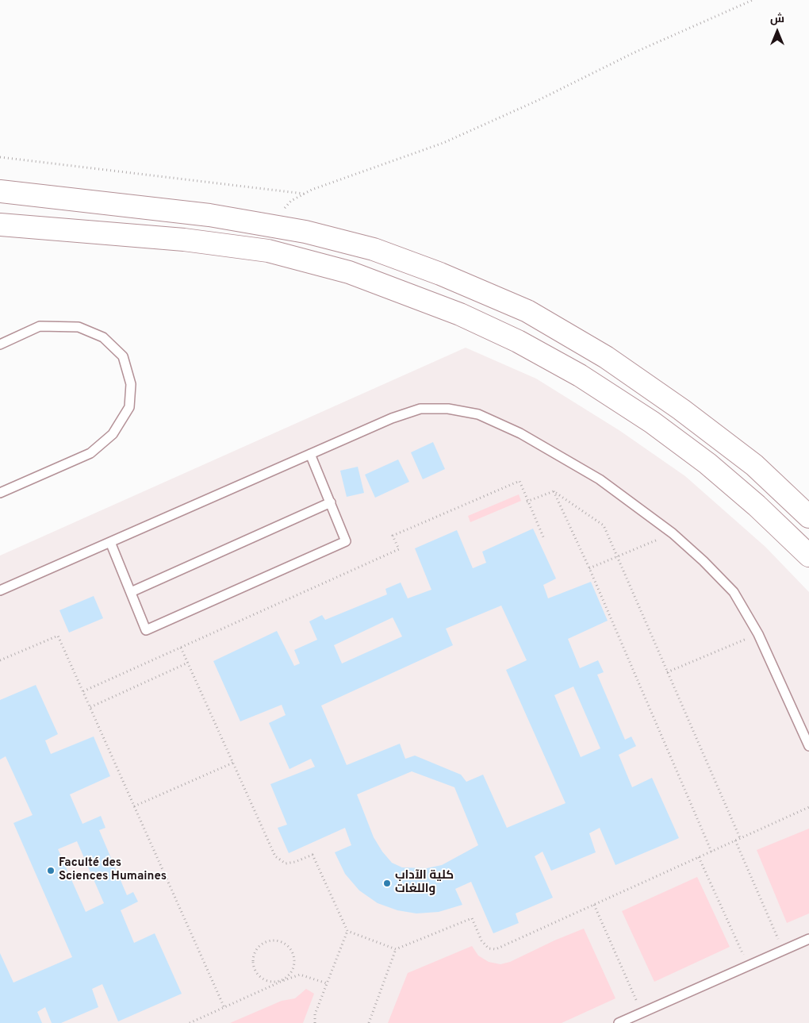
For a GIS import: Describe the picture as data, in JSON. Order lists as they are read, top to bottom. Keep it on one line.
{"places":["Faculté des Sciences Humaines","كلية الآداب واللغات"],"north":"top"}
